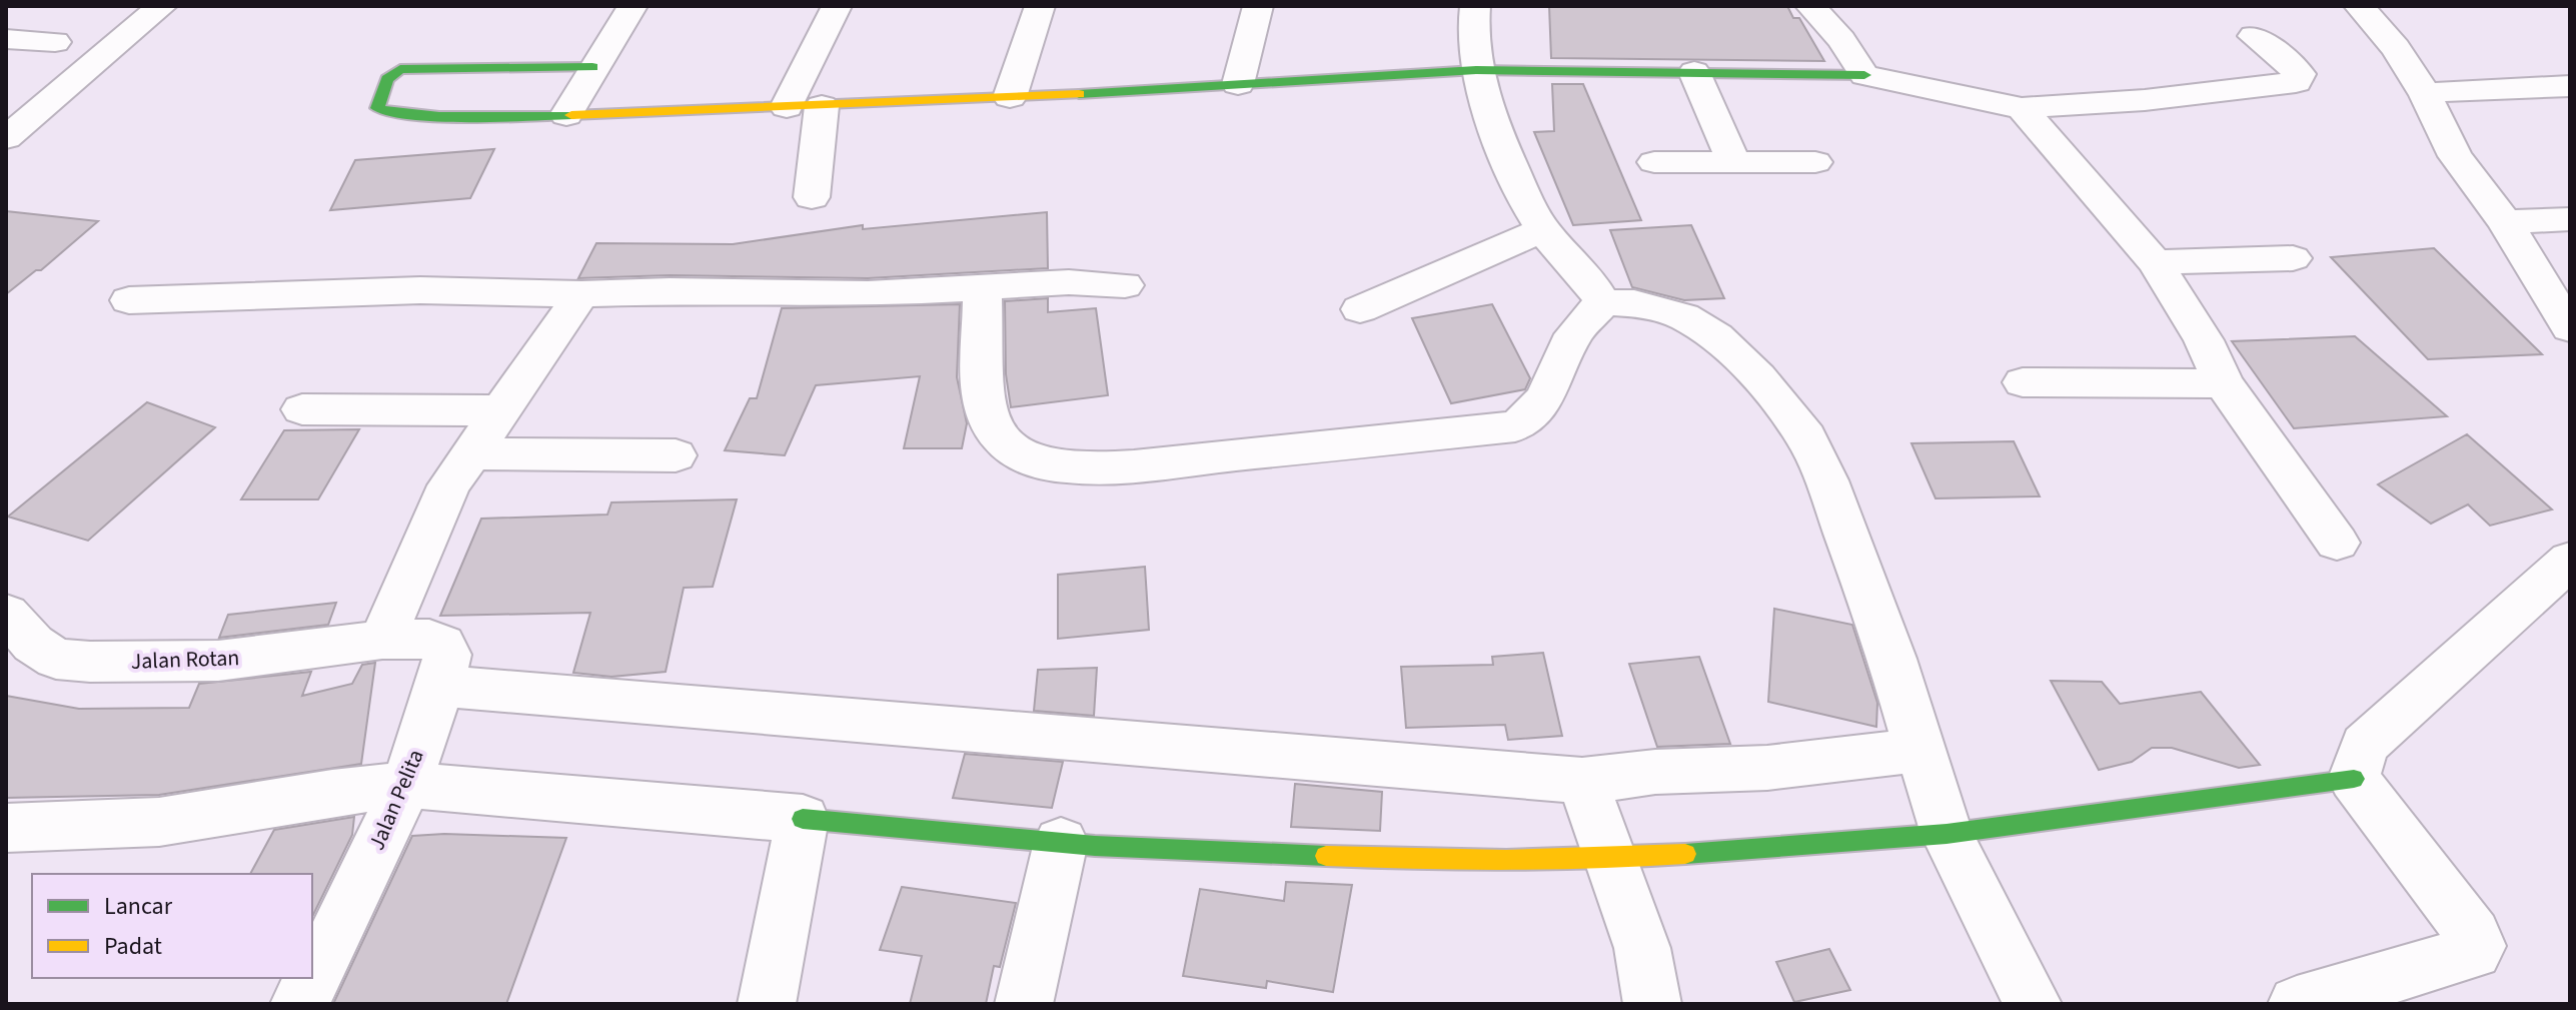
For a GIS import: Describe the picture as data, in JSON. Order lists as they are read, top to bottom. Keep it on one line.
{"streets":{"street":["Jalan Rotan","Jalan Pelita"]},"crossings":[["Jalan Rotan","Jalan Pelita"]],"legend":["Lancar","Padat"]}
